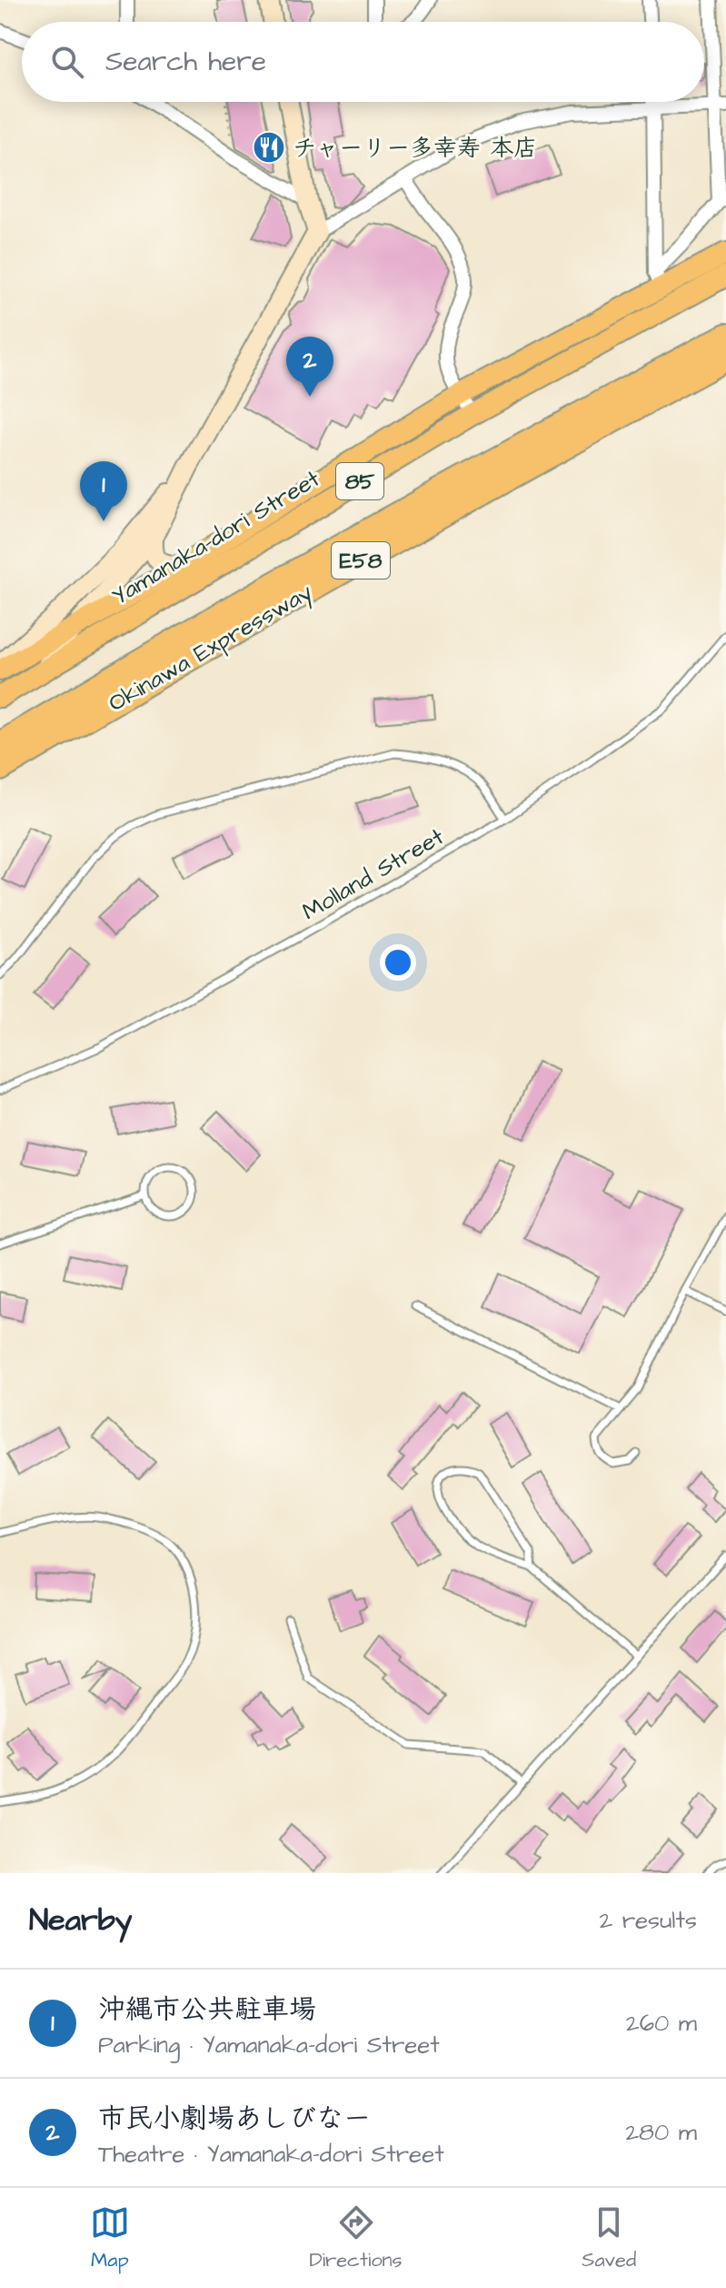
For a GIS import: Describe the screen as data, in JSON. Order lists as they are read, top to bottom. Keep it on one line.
{"streets":{"highway":["E58","Okinawa Expressway"],"main road":["85","Yamanaka-dori Street"],"lane":["Molland Street"]},"places":{"restaurant":["チャーリー多幸寿 本店"]},"page":{"search":"Search here","pins":["2","1"],"heading":["Nearby","2 results"],"list":[{"mark":"1","name":"沖縄市公共駐車場","note":"Parking · Yamanaka-dori Street","value":"260 m"},{"mark":"2","name":"市民小劇場あしびなー","note":"Theatre · Yamanaka-dori Street","value":"280 m"}],"nav":["Map","Directions","Saved"]}}
